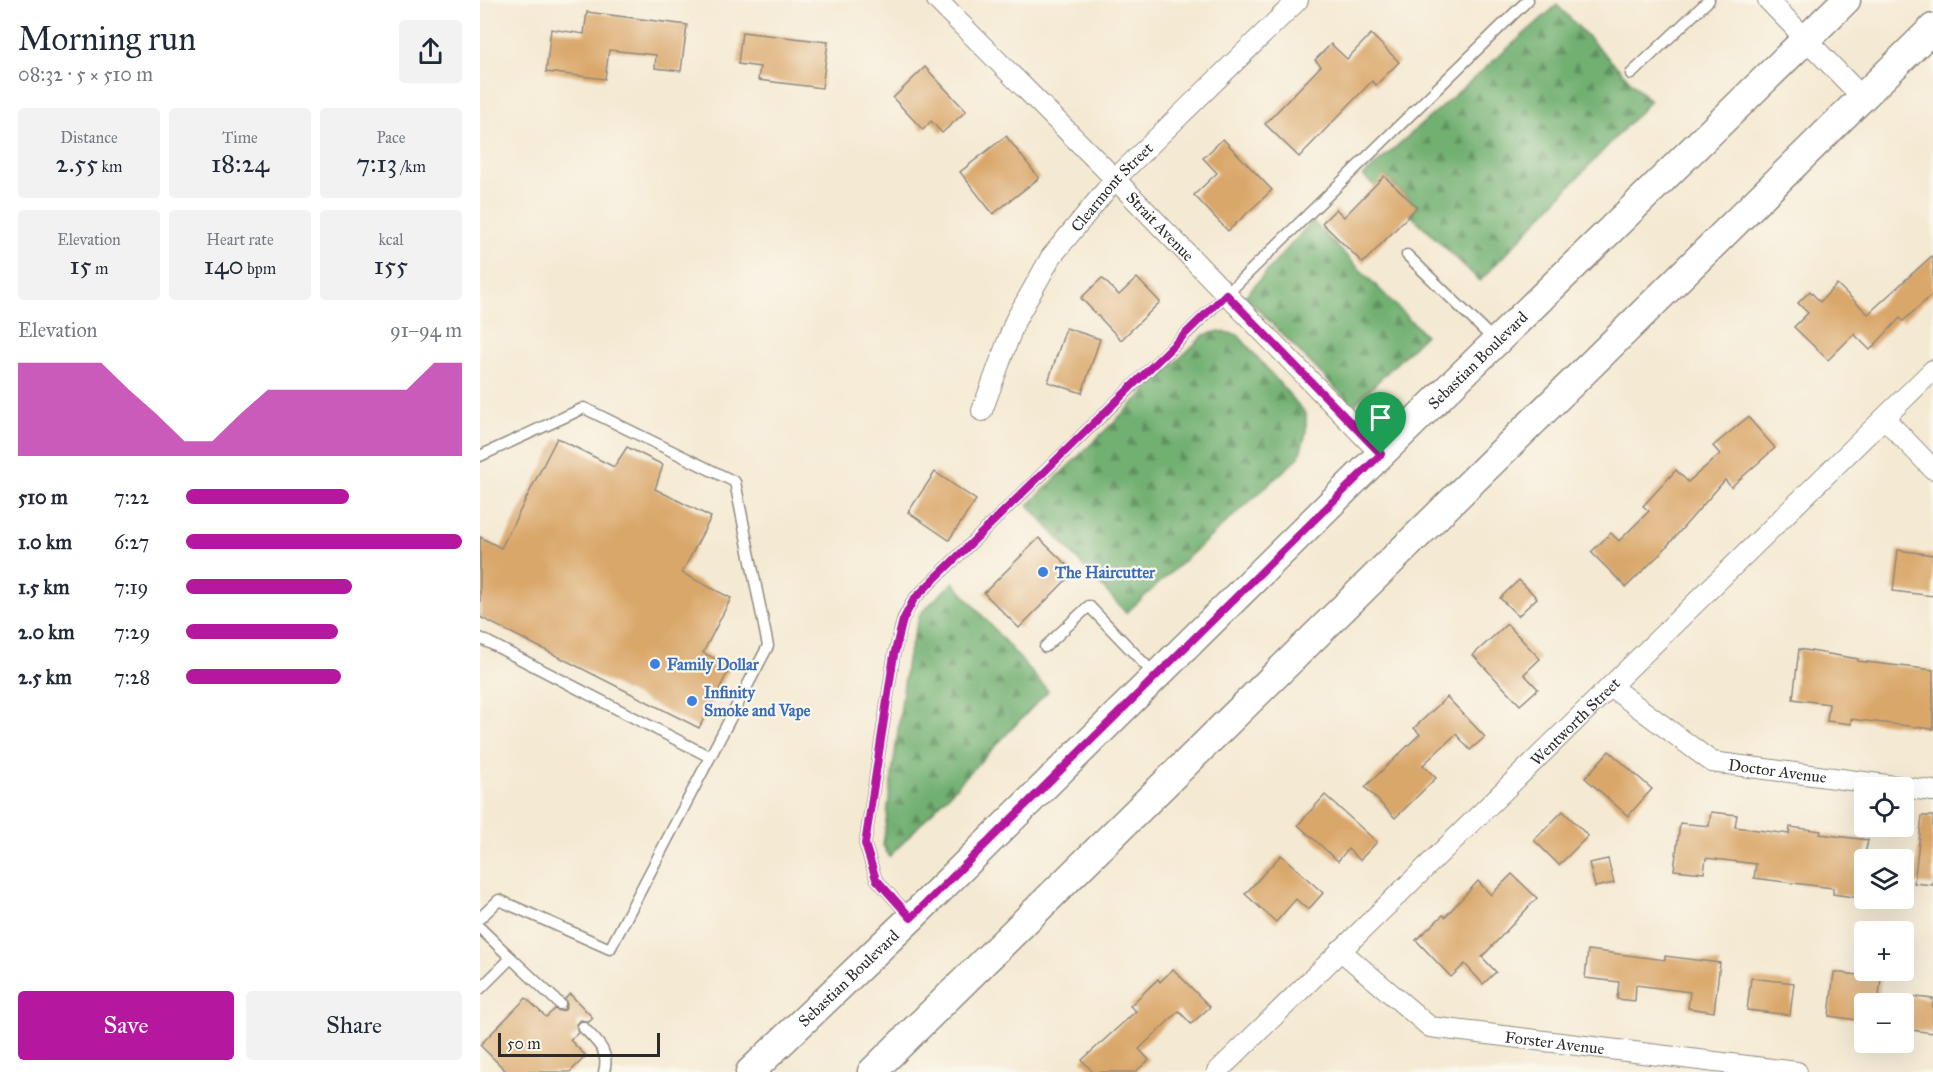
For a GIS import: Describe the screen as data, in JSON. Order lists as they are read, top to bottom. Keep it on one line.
{"streets":{"main road":["Sebastian Boulevard"],"street":["Clearmont Street","Strait Avenue","Wentworth Street","Doctor Avenue","Forster Avenue"]},"crossings":[["Clearmont Street","Strait Avenue"],["Strait Avenue","Sebastian Boulevard"],["Wentworth Street","Doctor Avenue"],["Wentworth Street","Forster Avenue"]],"places":["The Haircutter","Family Dollar","Infinity Smoke and Vape"],"scale_bar":"50 m","page":{"heading":["Morning run","08:32 · 5 × 510 m"],"stats":[["Distance","2.55 km"],["Time","18:24"],["Pace","7:13 /km"],["Elevation","15 m"],["Heart rate","140 bpm"],["kcal","155"]],"chart":["Elevation","91–94 m"],"list":[{"name":"510 m","note":"7:22"},{"name":"1.0 km","note":"6:27"},{"name":"1.5 km","note":"7:19"},{"name":"2.0 km","note":"7:29"},{"name":"2.5 km","note":"7:28"}],"map_buttons":["+","−"],"buttons":["Save","Share"],"scale":"50 m"}}
